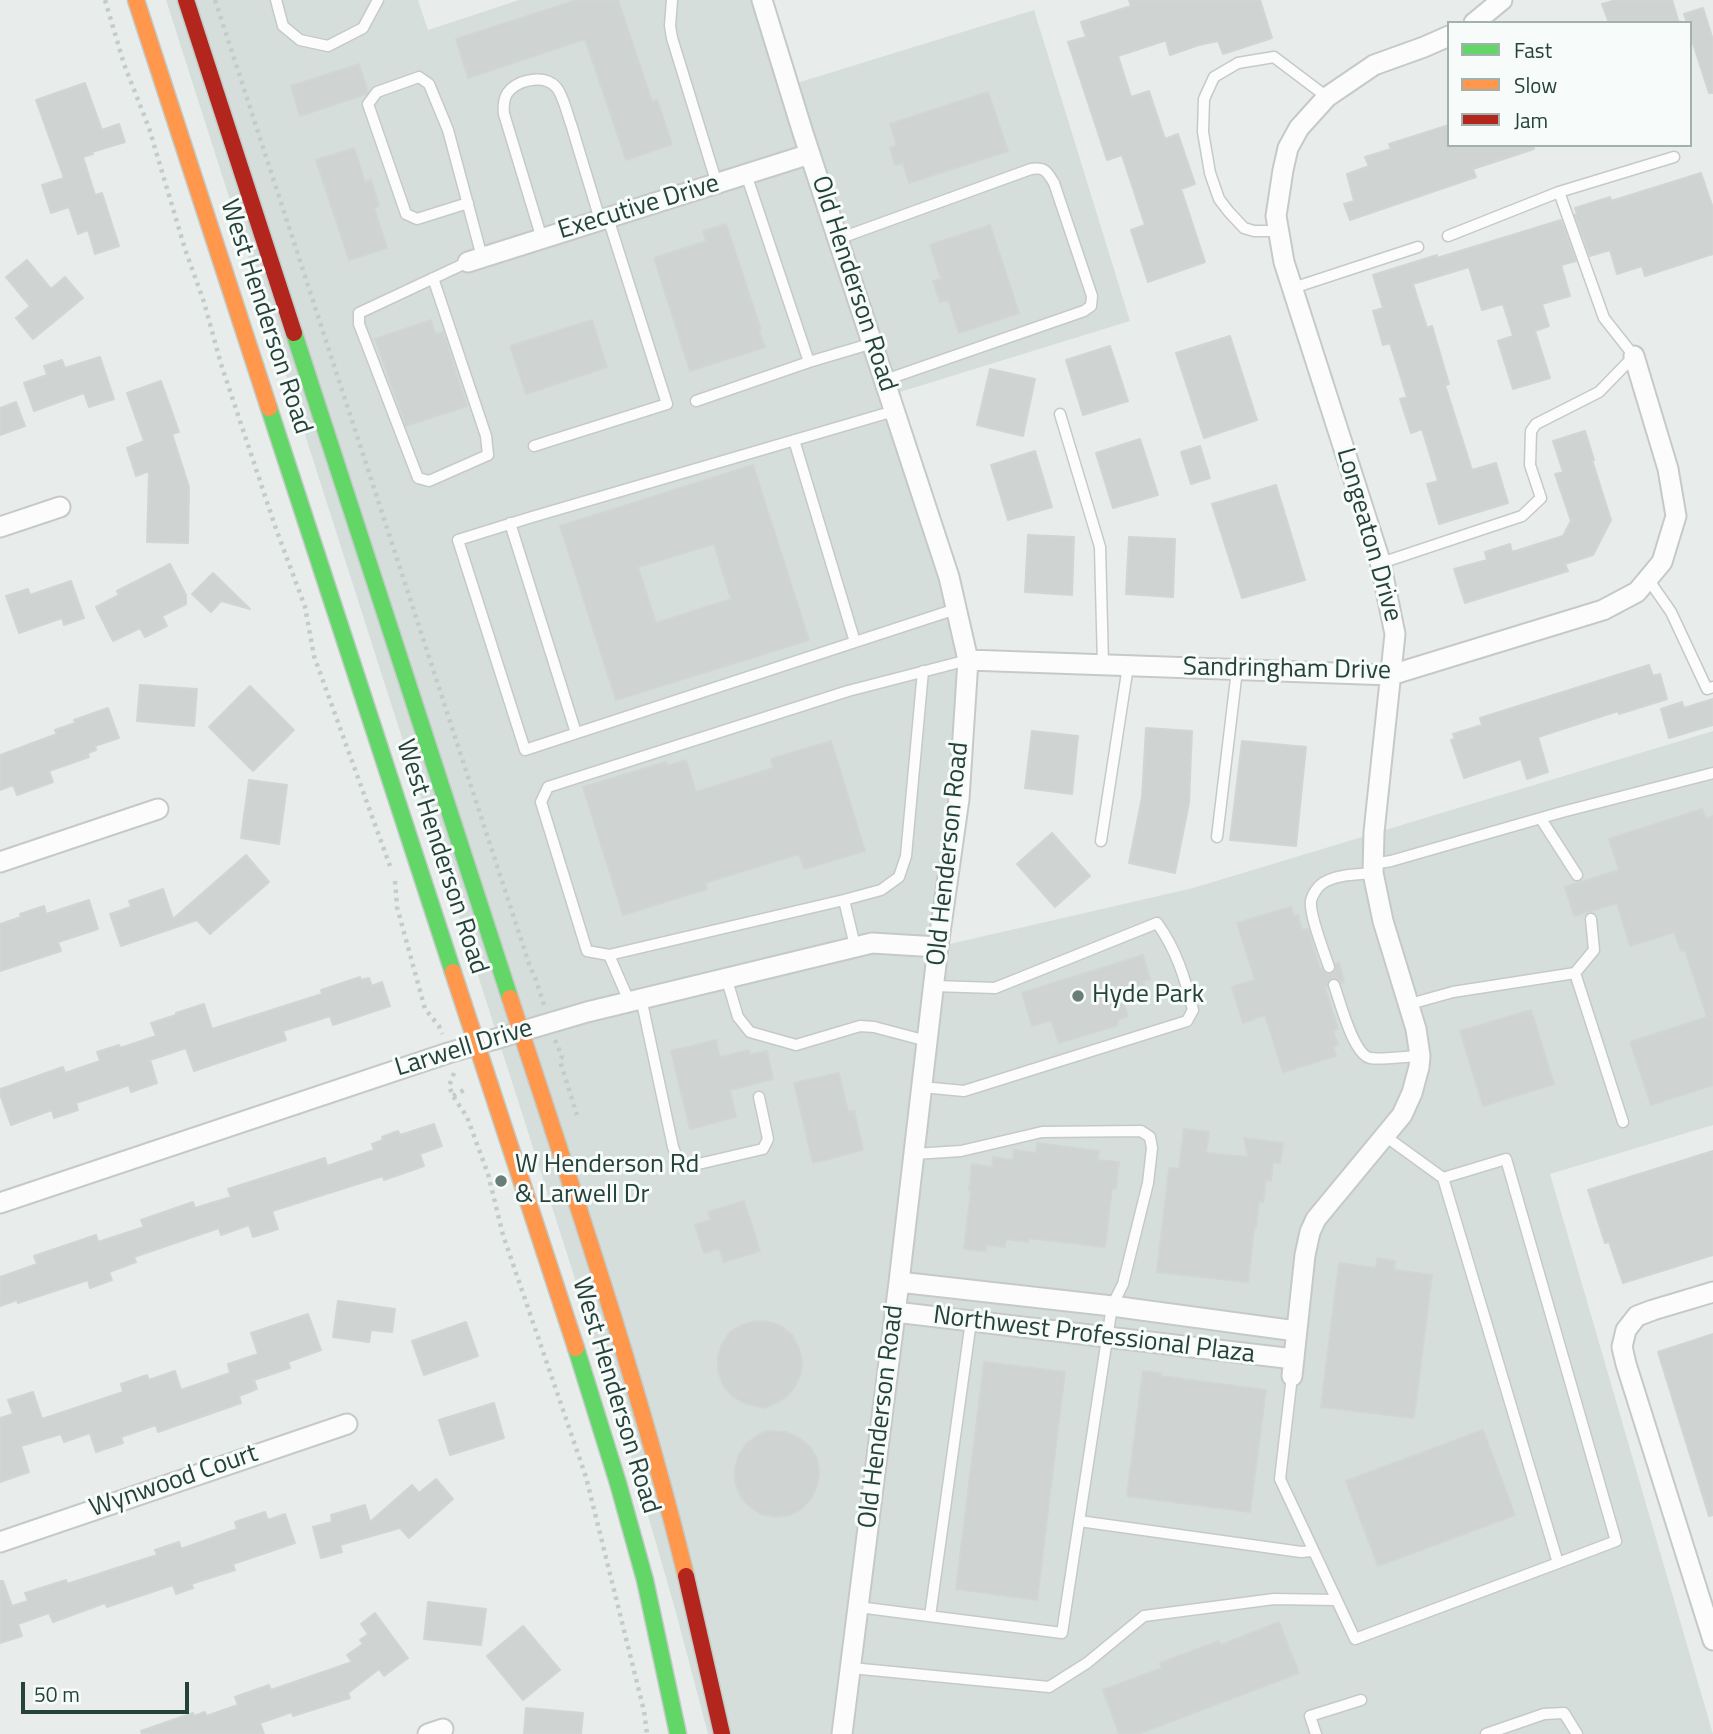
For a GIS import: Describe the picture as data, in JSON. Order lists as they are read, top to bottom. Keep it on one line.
{"streets":{"main road":["West Henderson Road"],"street":["Executive Drive","Old Henderson Road","Longeaton Drive","Sandringham Drive","Larwell Drive","Northwest Professional Plaza","Wynwood Court"]},"crossings":[["Executive Drive","Old Henderson Road"],["Old Henderson Road","Sandringham Drive"],["Old Henderson Road","Larwell Drive"],["Old Henderson Road","Northwest Professional Plaza"],["West Henderson Road","Larwell Drive"],["Longeaton Drive","Sandringham Drive"],["Longeaton Drive","Northwest Professional Plaza"]],"places":["Hyde Park","W Henderson Rd & Larwell Dr"],"legend":["Fast","Slow","Jam"],"scale_bar":"50 m"}
